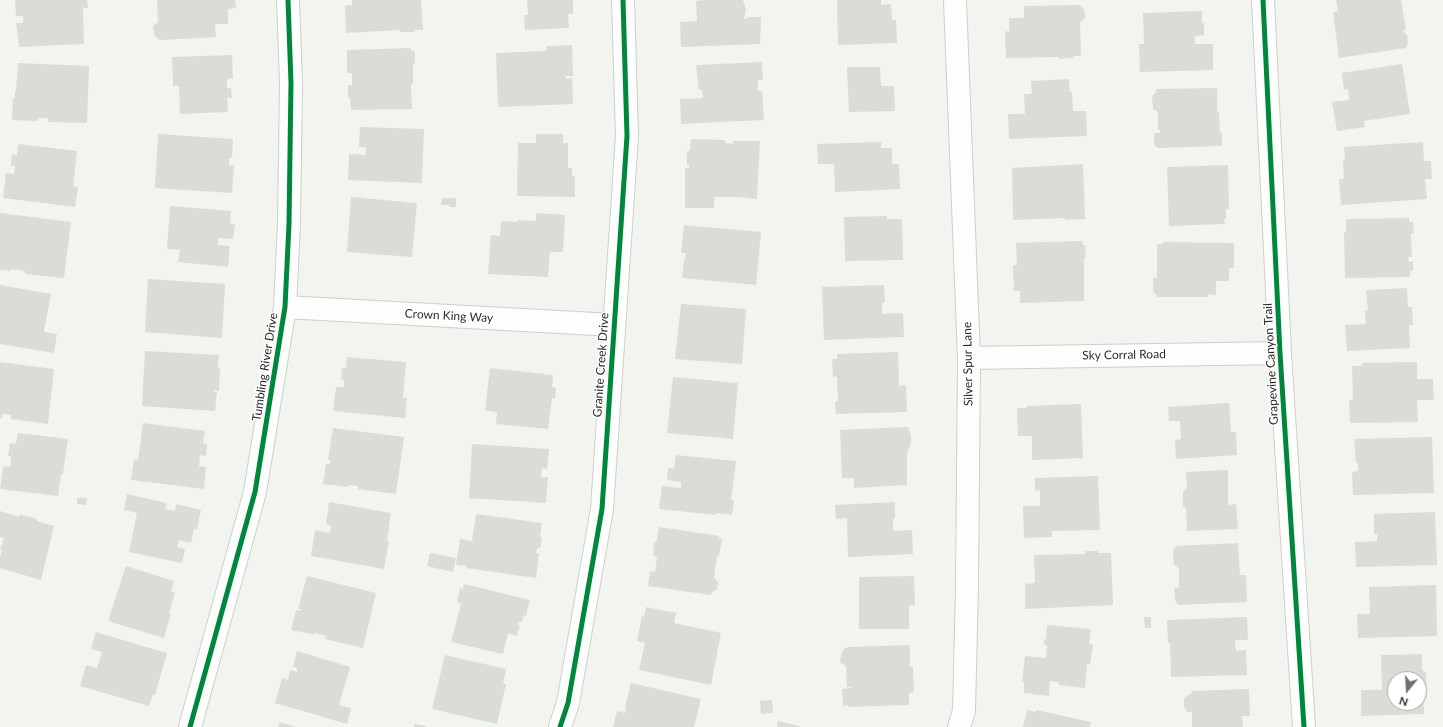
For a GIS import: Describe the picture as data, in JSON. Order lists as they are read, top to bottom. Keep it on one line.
{"streets":{"street":["Crown King Way","Sky Corral Road","Silver Spur Lane","Grapevine Canyon Trail","Granite Creek Drive","Tumbling River Drive"]},"crossings":[["Crown King Way","Granite Creek Drive"],["Crown King Way","Tumbling River Drive"],["Sky Corral Road","Silver Spur Lane"],["Sky Corral Road","Grapevine Canyon Trail"]],"north":"bottom"}
